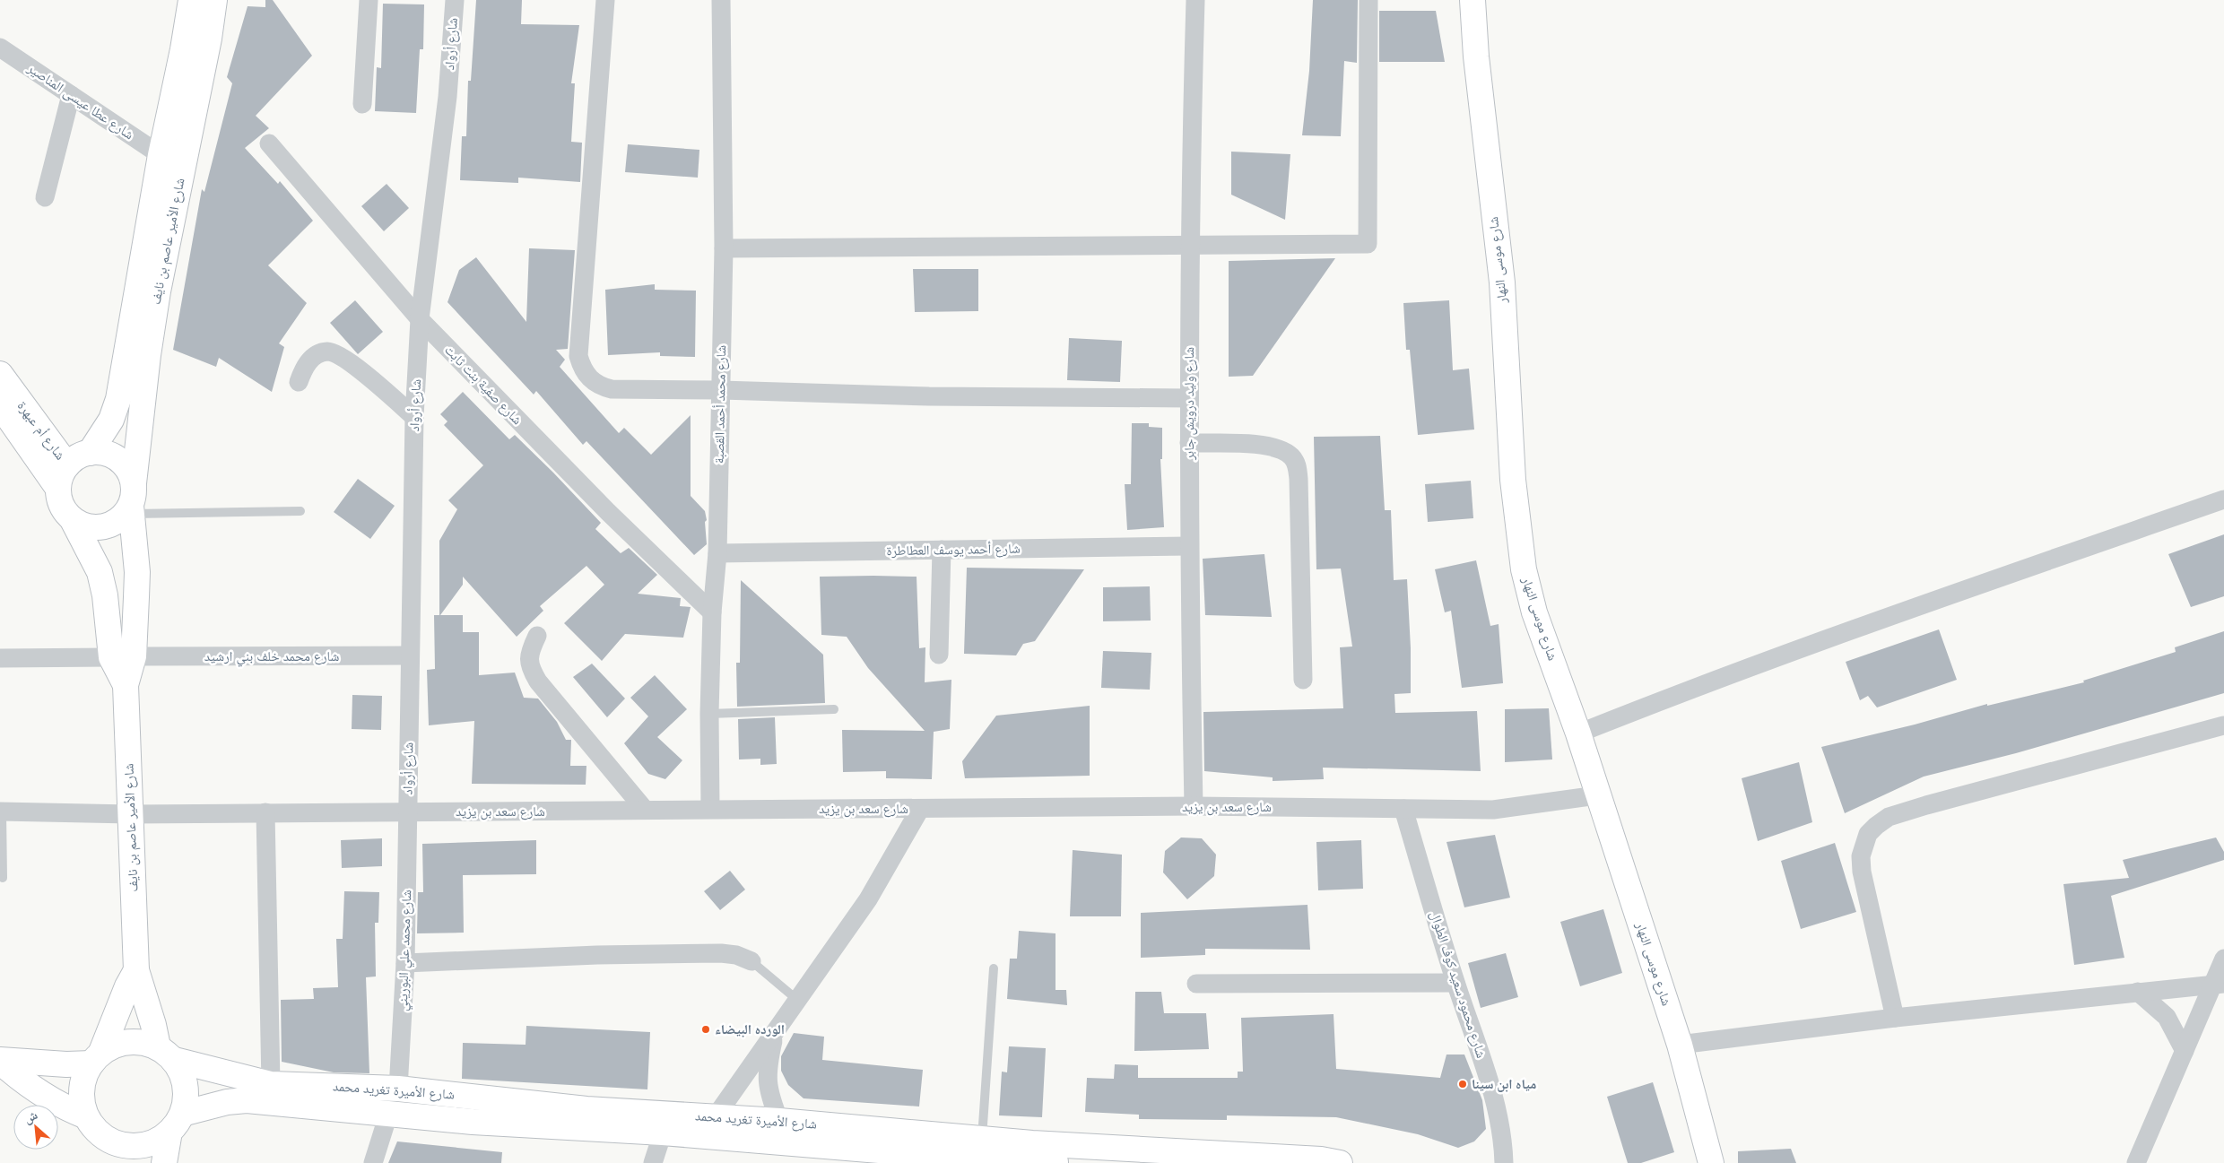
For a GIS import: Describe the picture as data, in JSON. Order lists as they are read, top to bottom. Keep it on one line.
{"streets":{"street":["شارع أرواد","شارع عطا عيسى المناصير","شارع الأمير عاصم بن نايف","شارع موسى النهار","شارع صفية بنت ثابت","شارع وليد درويش جابر","شارع محمد أحمد القصبة","شارع أم عبهرة","شارع أحمد يوسف العطاطرة","شارع محمد خلف بني ارشيد","شارع سعد بن يزيد","شارع محمد علي البوريني","شارع محمود سعيد كوف الطوال","شارع الأميرة تغريد محمد"]},"crossings":[["شارع أرواد","شارع صفية بنت ثابت"],["شارع أرواد","شارع محمد خلف بني ارشيد"],["شارع أرواد","شارع سعد بن يزيد"],["شارع أرواد","شارع محمد علي البوريني"],["شارع عطا عيسى المناصير","شارع الأمير عاصم بن نايف"],["شارع الأمير عاصم بن نايف","شارع أم عبهرة"],["شارع الأمير عاصم بن نايف","شارع محمد خلف بني ارشيد"],["شارع الأمير عاصم بن نايف","شارع سعد بن يزيد"],["شارع الأمير عاصم بن نايف","شارع الأميرة تغريد محمد"],["شارع موسى النهار","شارع سعد بن يزيد"],["شارع صفية بنت ثابت","شارع محمد أحمد القصبة"],["شارع وليد درويش جابر","شارع أحمد يوسف العطاطرة"],["شارع وليد درويش جابر","شارع سعد بن يزيد"],["شارع محمد أحمد القصبة","شارع أحمد يوسف العطاطرة"],["شارع محمد أحمد القصبة","شارع سعد بن يزيد"],["شارع سعد بن يزيد","شارع محمد علي البوريني"],["شارع سعد بن يزيد","شارع محمود سعيد كوف الطوال"],["شارع محمد علي البوريني","شارع الأميرة تغريد محمد"]],"places":["الورده البيضاء","مياه ابن سينا"],"north":"top left"}
